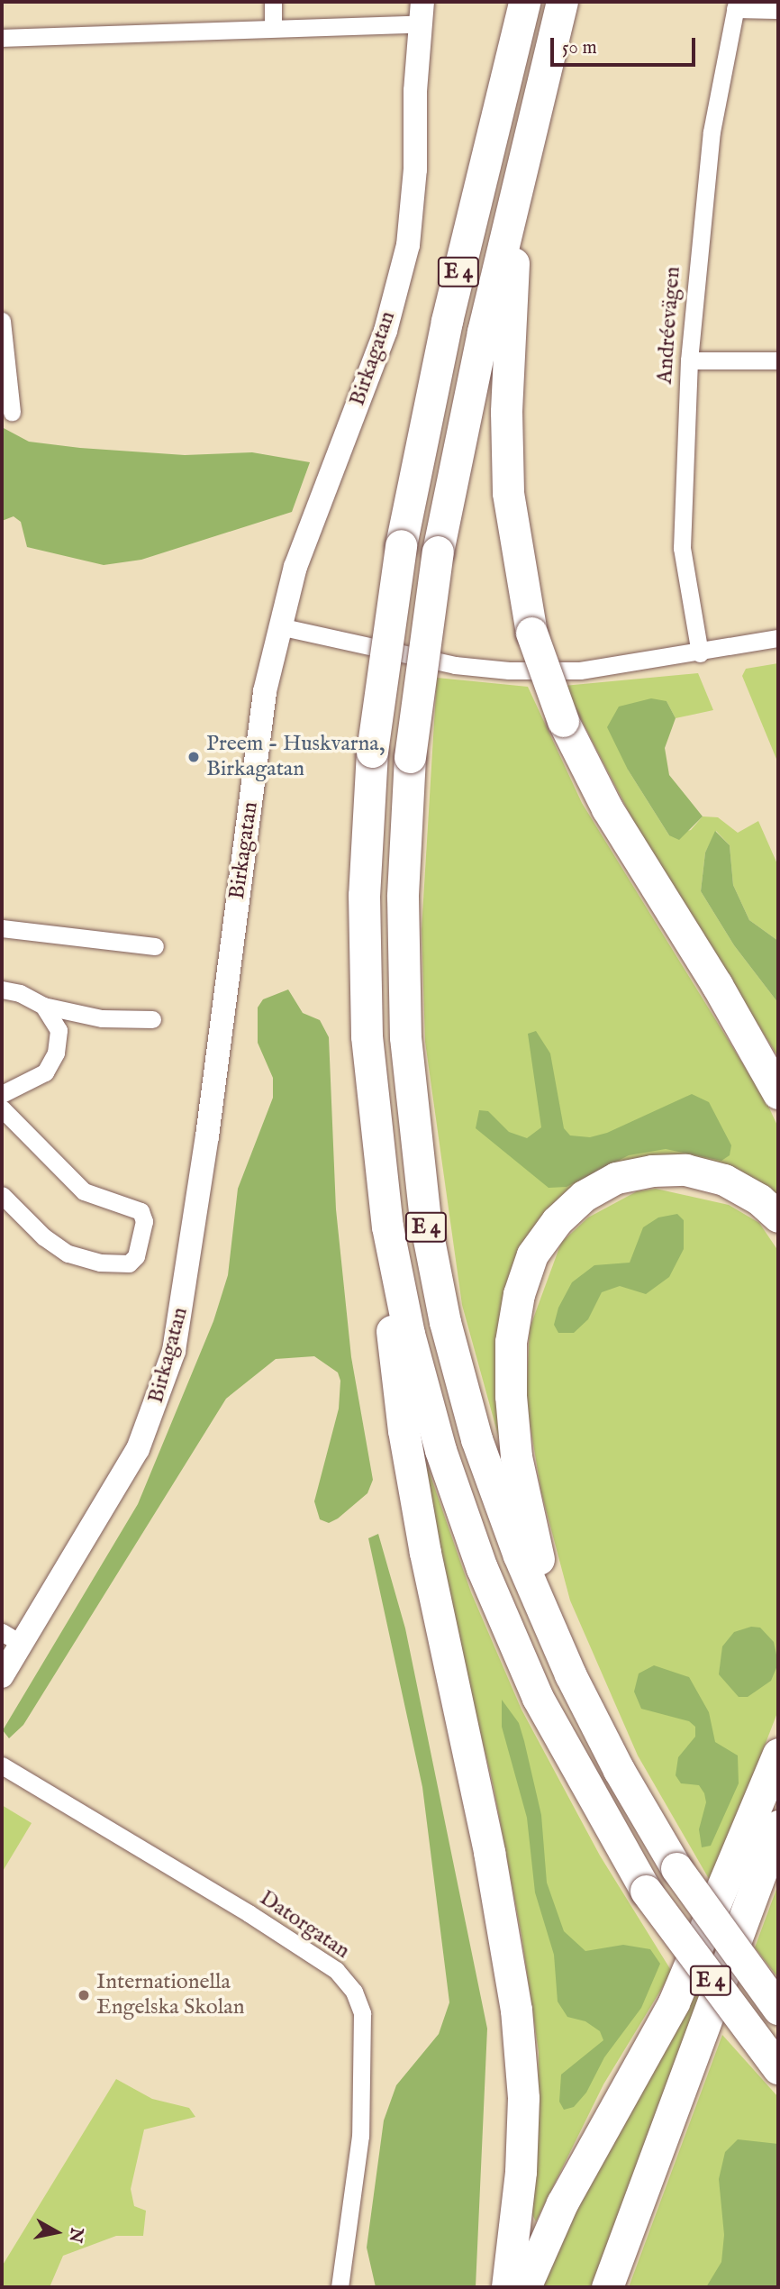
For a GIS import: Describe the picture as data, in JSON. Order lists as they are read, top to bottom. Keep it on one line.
{"streets":{"highway":["E 4"],"street":["Andréevägen","Birkagatan","Datorgatan"]},"places":["Preem - Huskvarna, Birkagatan","Internationella Engelska Skolan"],"scale_bar":"50 m","north":"right"}
